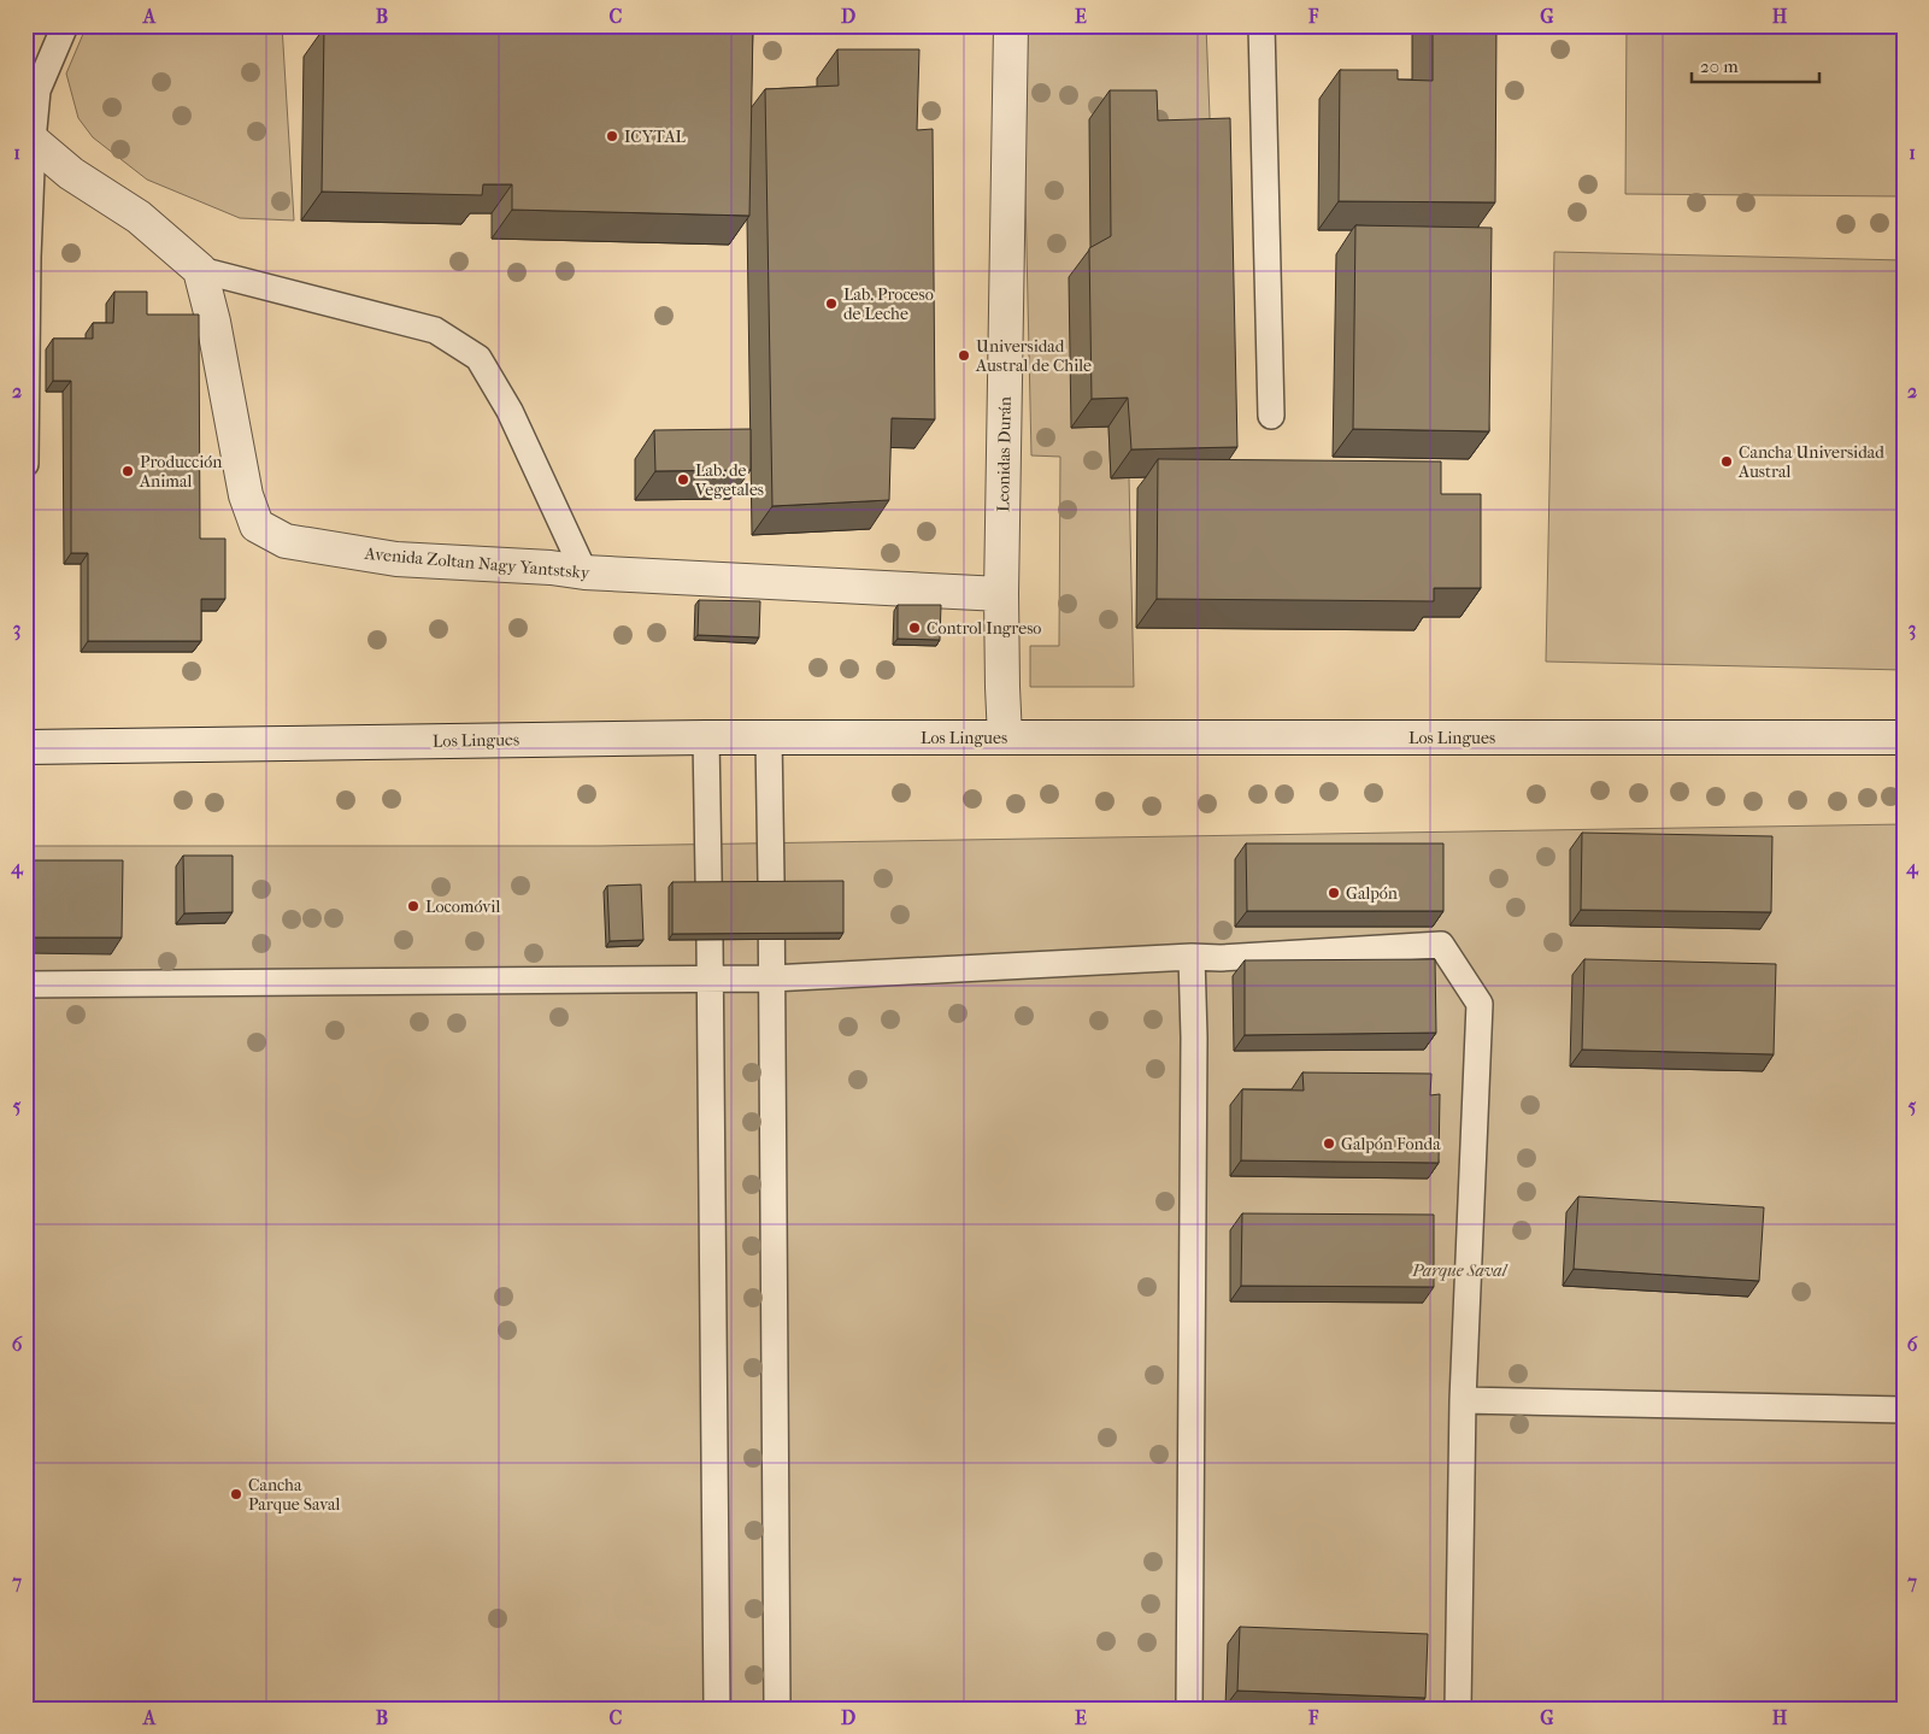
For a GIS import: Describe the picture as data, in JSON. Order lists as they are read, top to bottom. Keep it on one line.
{"streets":{"street":["Leonidas Durán","Avenida Zoltan Nagy Yantstsky","Los Lingues"]},"crossings":[["Leonidas Durán","Avenida Zoltan Nagy Yantstsky"],["Leonidas Durán","Los Lingues"]],"parks":["Parque Saval"],"places":["ICYTAL","Lab. Proceso de Leche","Universidad Austral de Chile","Cancha Universidad Austral","Producción Animal","Lab. de Vegetales","Control Ingreso","Galpón","Locomóvil","Galpón Fonda","Cancha Parque Saval"],"scale_bar":"20 m","grid":{"columns":["A","B","C","D","E","F","G","H"],"rows":["1","2","3","4","5","6","7"]}}
